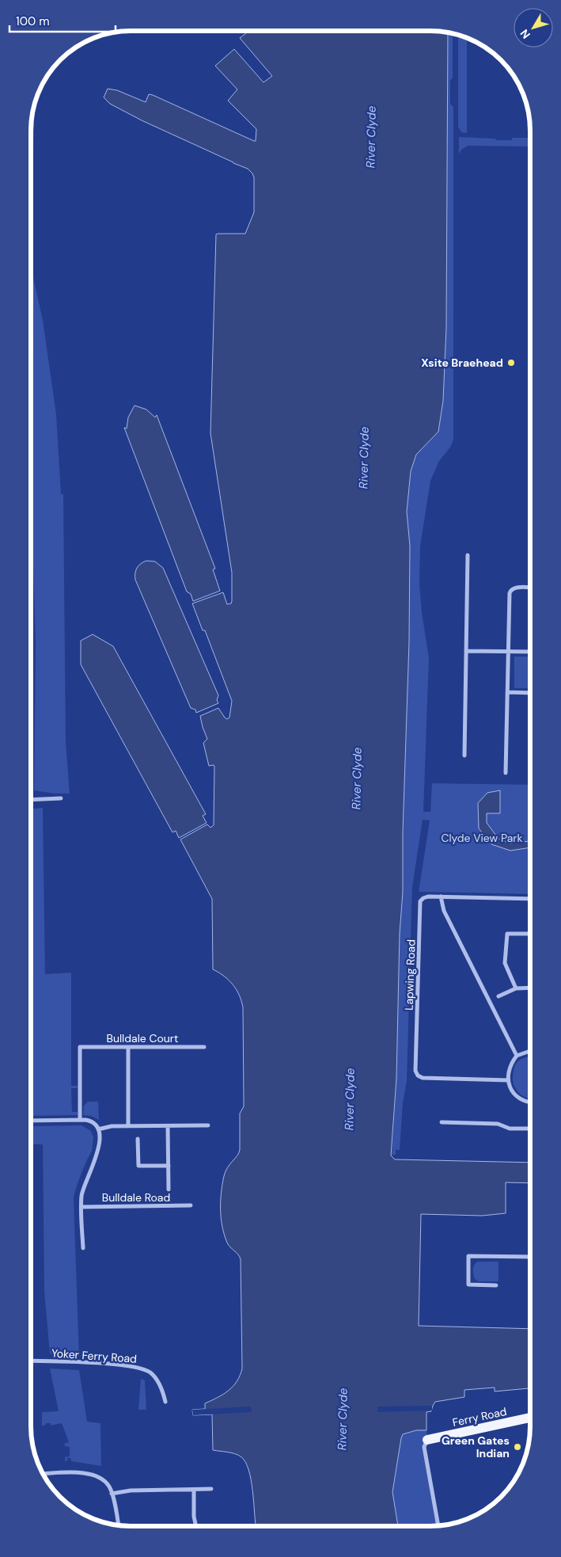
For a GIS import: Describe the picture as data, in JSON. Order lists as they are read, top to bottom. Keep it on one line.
{"streets":{"main road":["Ferry Road"],"street":["Lapwing Road","Bulldale Court","Bulldale Road","Yoker Ferry Road"]},"water":["River Clyde"],"parks":["Clyde View Park"],"places":["Xsite Braehead","Green Gates Indian"],"scale_bar":"100 m","north":"bottom left"}
